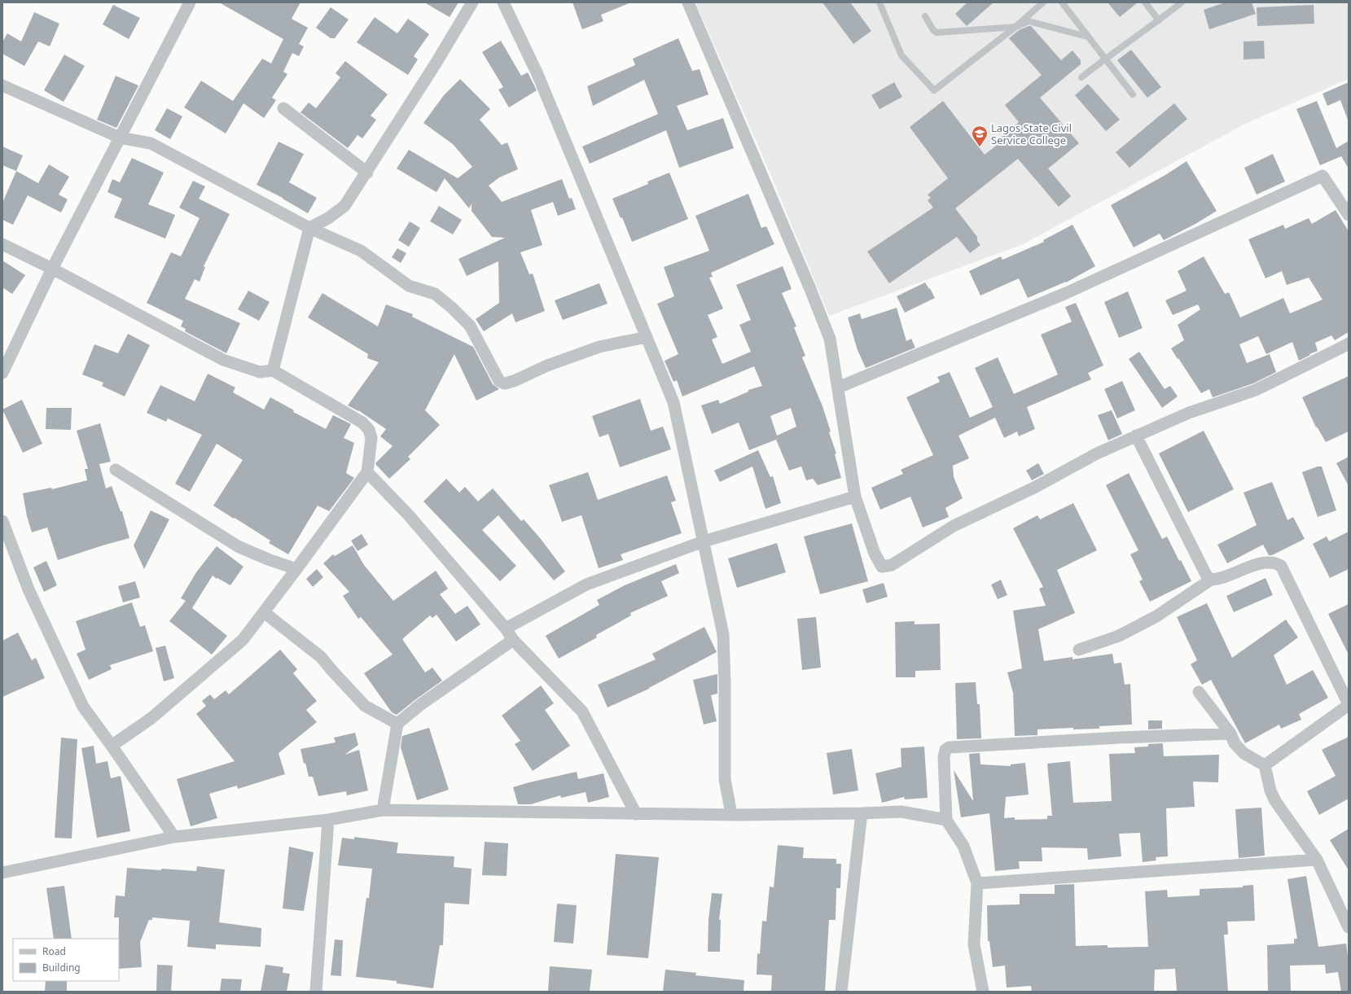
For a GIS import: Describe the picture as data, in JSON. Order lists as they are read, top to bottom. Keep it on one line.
{"places":{"school or university":["Lagos State Civil Service College"]},"legend":["Road","Building"]}
